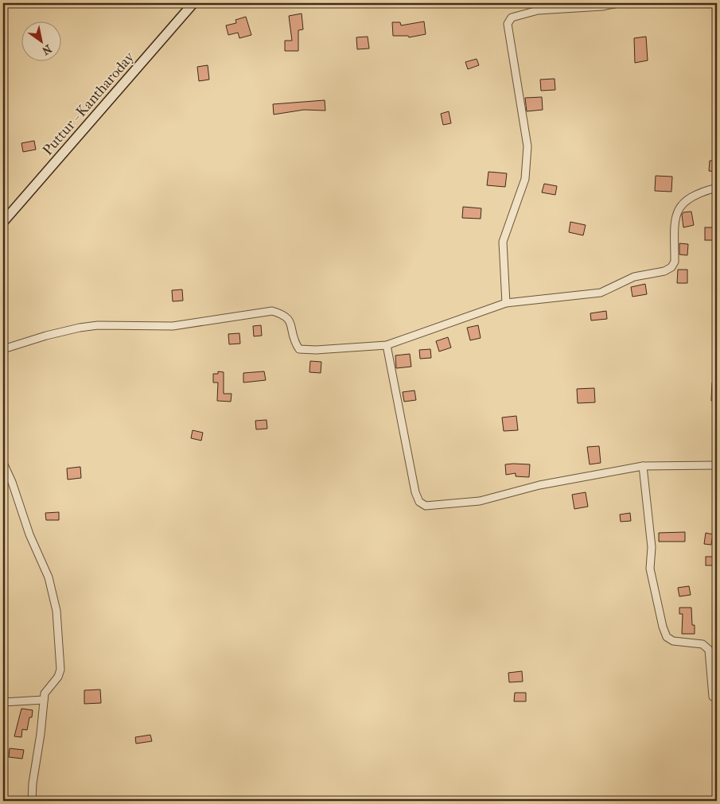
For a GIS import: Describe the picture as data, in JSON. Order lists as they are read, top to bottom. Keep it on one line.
{"streets":{"main road":["Puttur - Kantharoday"]},"north":"bottom right"}
